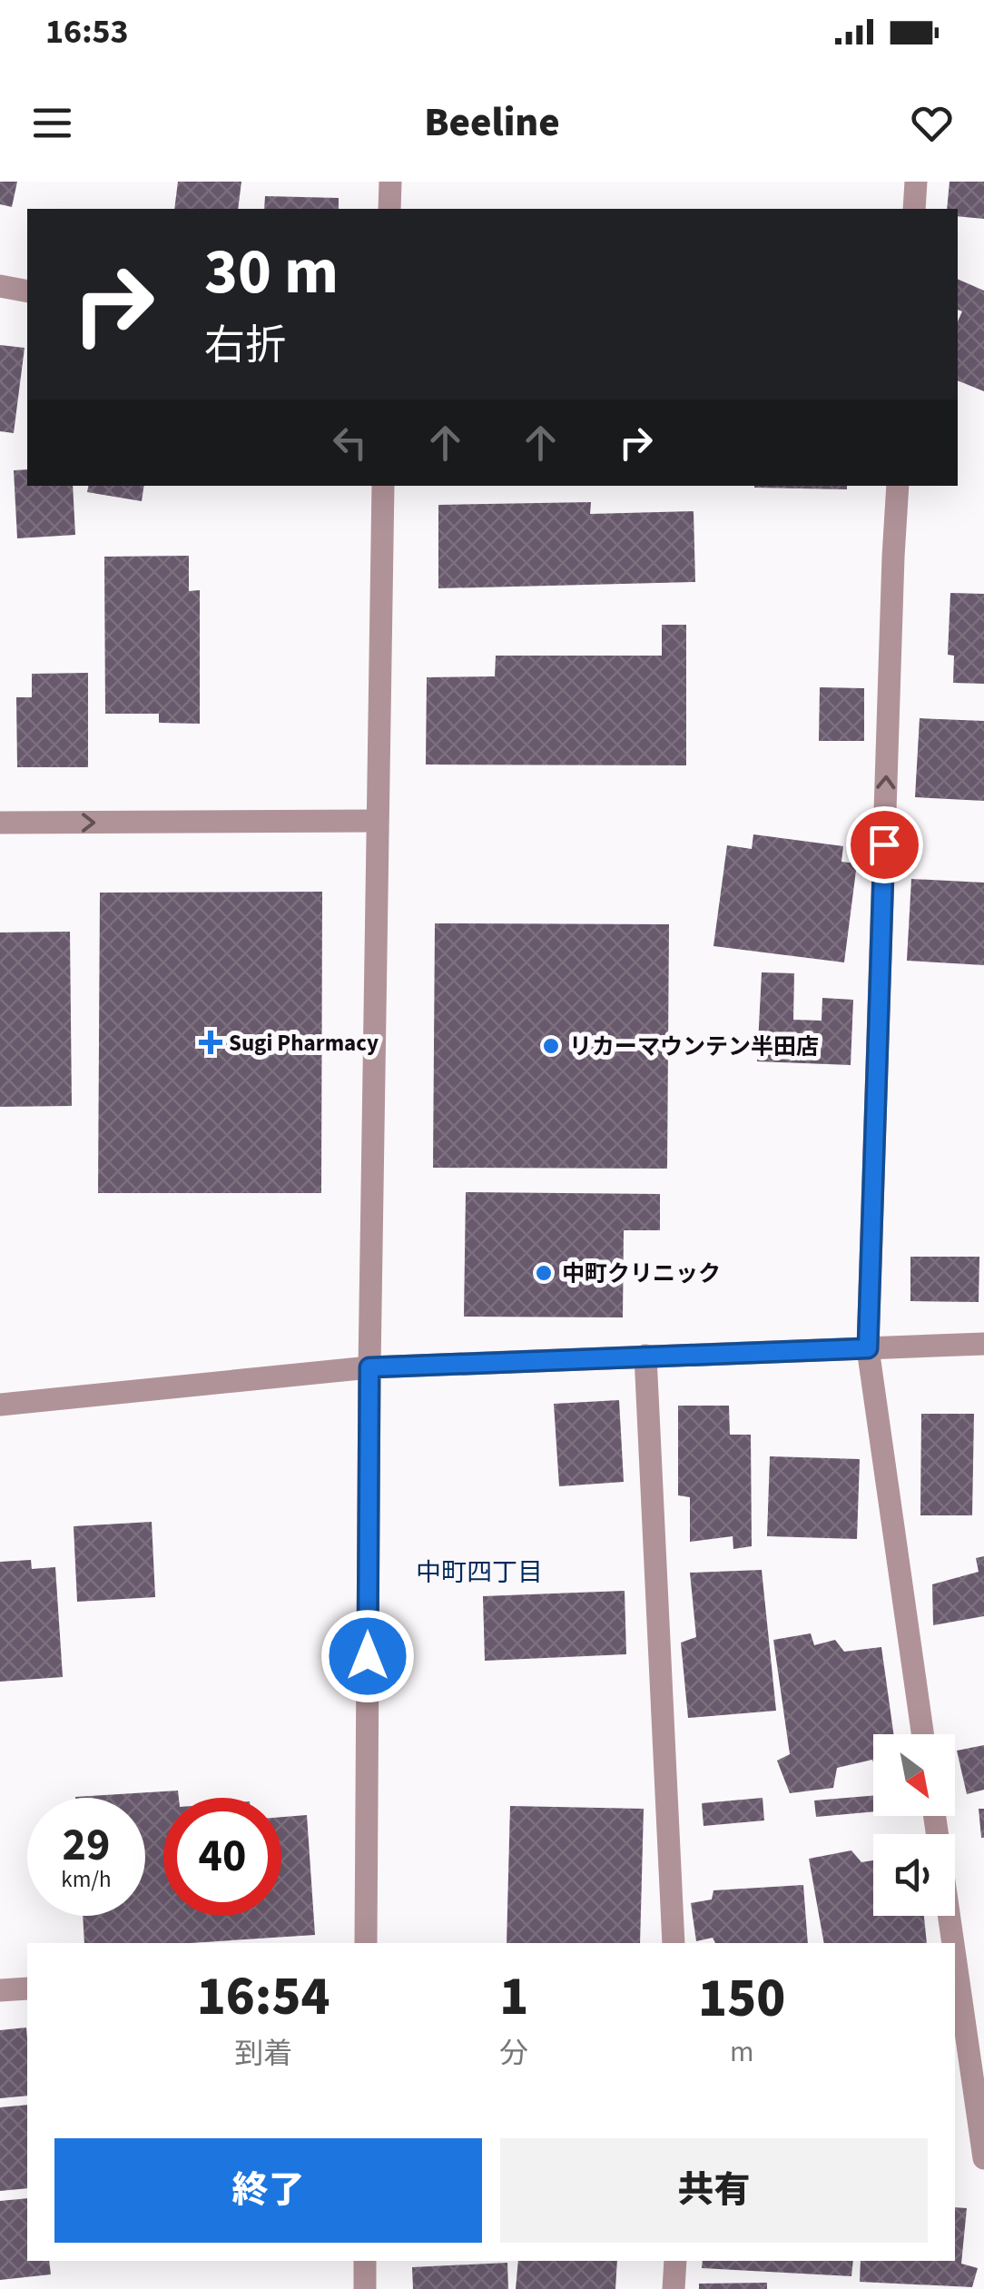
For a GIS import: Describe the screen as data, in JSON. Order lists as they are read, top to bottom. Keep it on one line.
{"districts":["中町四丁目"],"places":{"health":["Sugi Pharmacy"],"other":["リカーマウンテン半田店","中町クリニック"]},"north":"bottom right","page":{"status":"16:53","header":"Beeline","turn":["30 m","右折"],"speed":"29 km/h","limit":"40","eta":["16:54","到着","1","分","150","m"],"buttons":["終了","共有"]}}
